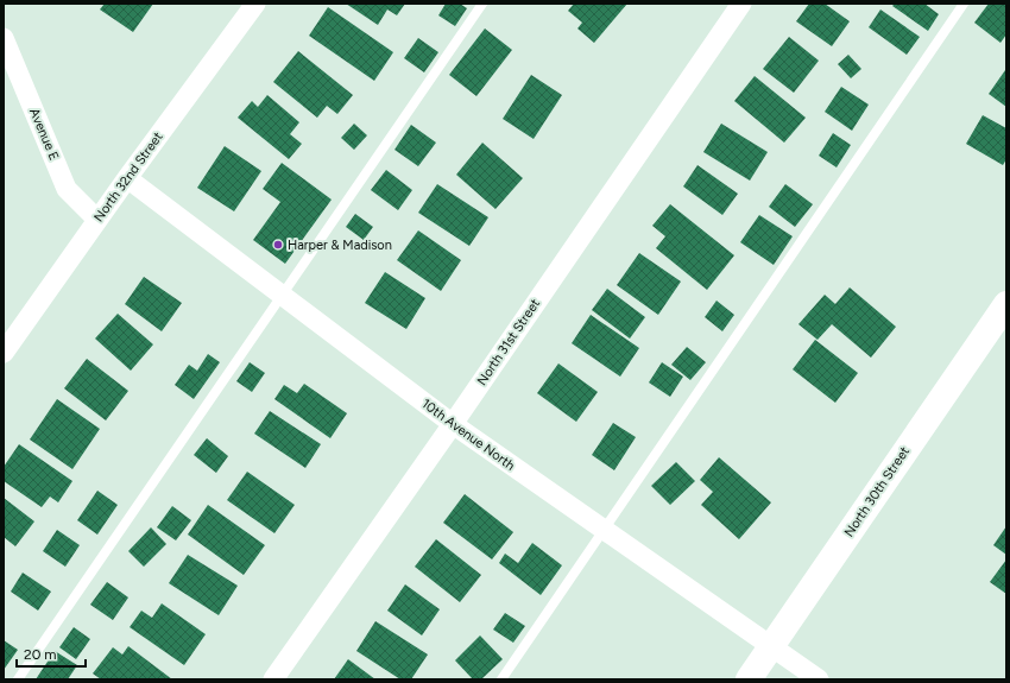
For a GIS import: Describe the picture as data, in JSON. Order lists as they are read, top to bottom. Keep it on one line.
{"streets":{"street":["Avenue E","North 32nd Street","North 31st Street","10th Avenue North","North 30th Street"]},"crossings":[["Avenue E","North 32nd Street"],["North 32nd Street","10th Avenue North"],["North 31st Street","10th Avenue North"],["10th Avenue North","North 30th Street"]],"places":["Harper & Madison"],"scale_bar":"20 m"}
